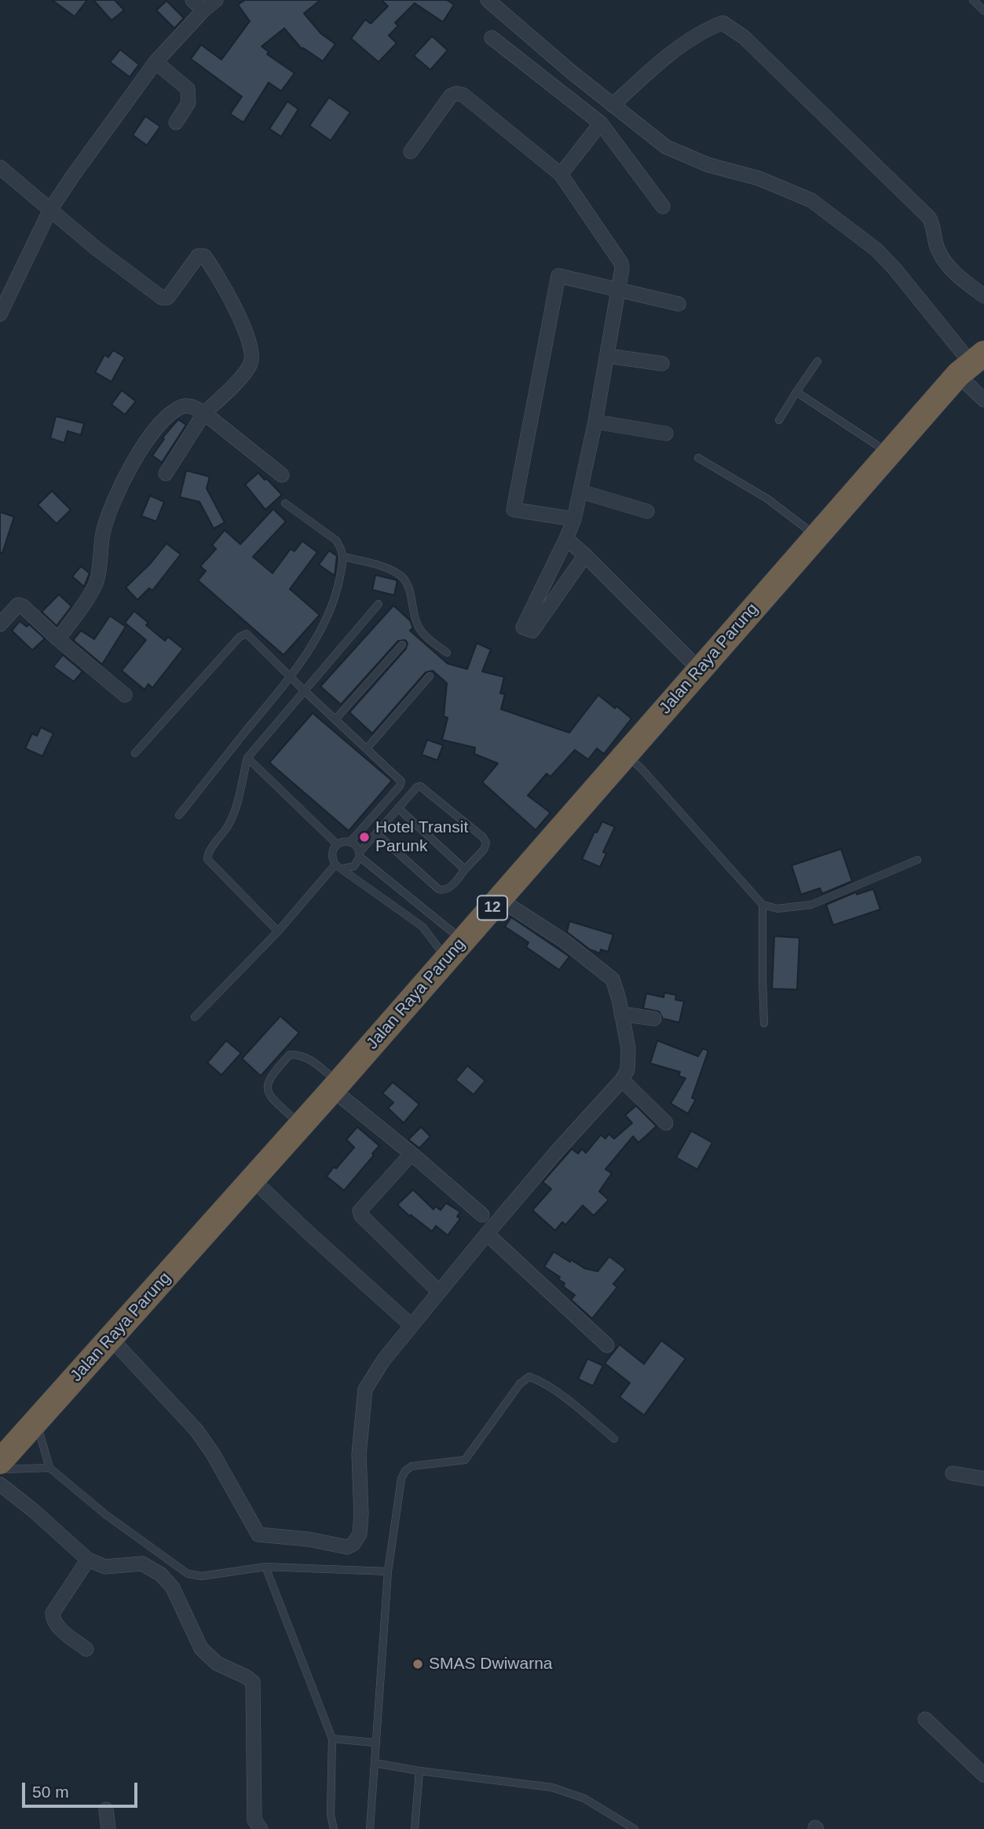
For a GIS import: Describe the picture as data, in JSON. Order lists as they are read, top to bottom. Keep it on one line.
{"streets":{"highway":["Jalan Raya Parung","12"]},"places":["Hotel Transit Parunk","SMAS Dwiwarna"],"scale_bar":"50 m"}
